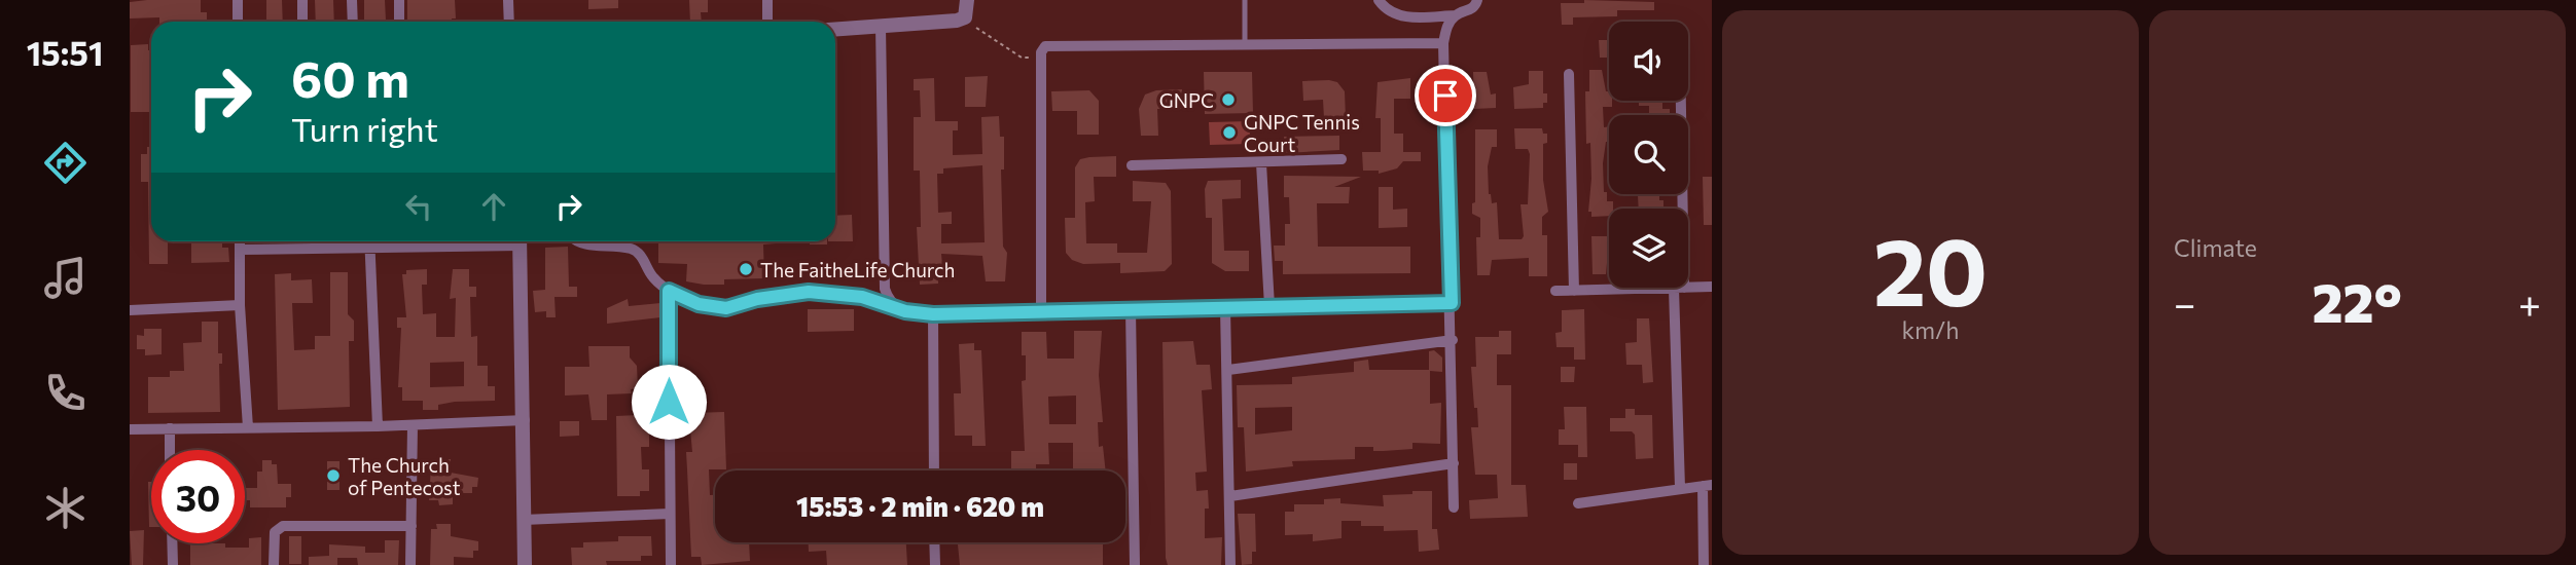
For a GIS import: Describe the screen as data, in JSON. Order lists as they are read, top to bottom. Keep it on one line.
{"places":["GNPC","GNPC Tennis Court","The FaitheLife Church","The Church of Pentecost"],"page":{"tabs":"15:51","tile":[["20","km/h"],"Climate"],"turn":["60 m","Turn right"],"heat":["−","22°","+"],"limit":"30","trip":"15:53 · 2 min · 620 m"}}
